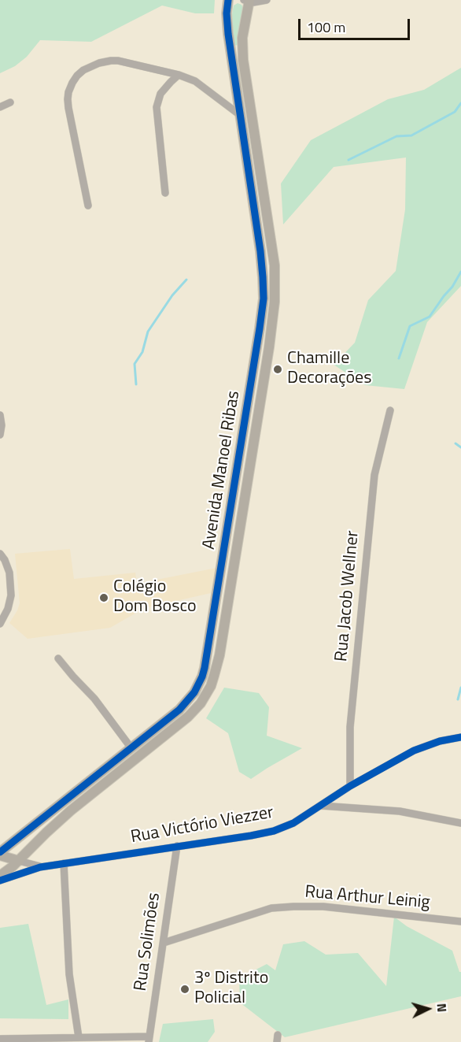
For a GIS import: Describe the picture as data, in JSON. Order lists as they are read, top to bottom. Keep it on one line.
{"streets":{"main road":["Avenida Manoel Ribas"],"street":["Rua Jacob Wellner","Rua Victório Viezzer","Rua Arthur Leinig","Rua Solimões"]},"crossings":[["Avenida Manoel Ribas","Rua Victório Viezzer"],["Rua Jacob Wellner","Rua Victório Viezzer"],["Rua Victório Viezzer","Rua Solimões"],["Rua Arthur Leinig","Rua Solimões"]],"places":["Chamille Decorações","Colégio Dom Bosco","3º Distrito Policial"],"scale_bar":"100 m","north":"right"}
